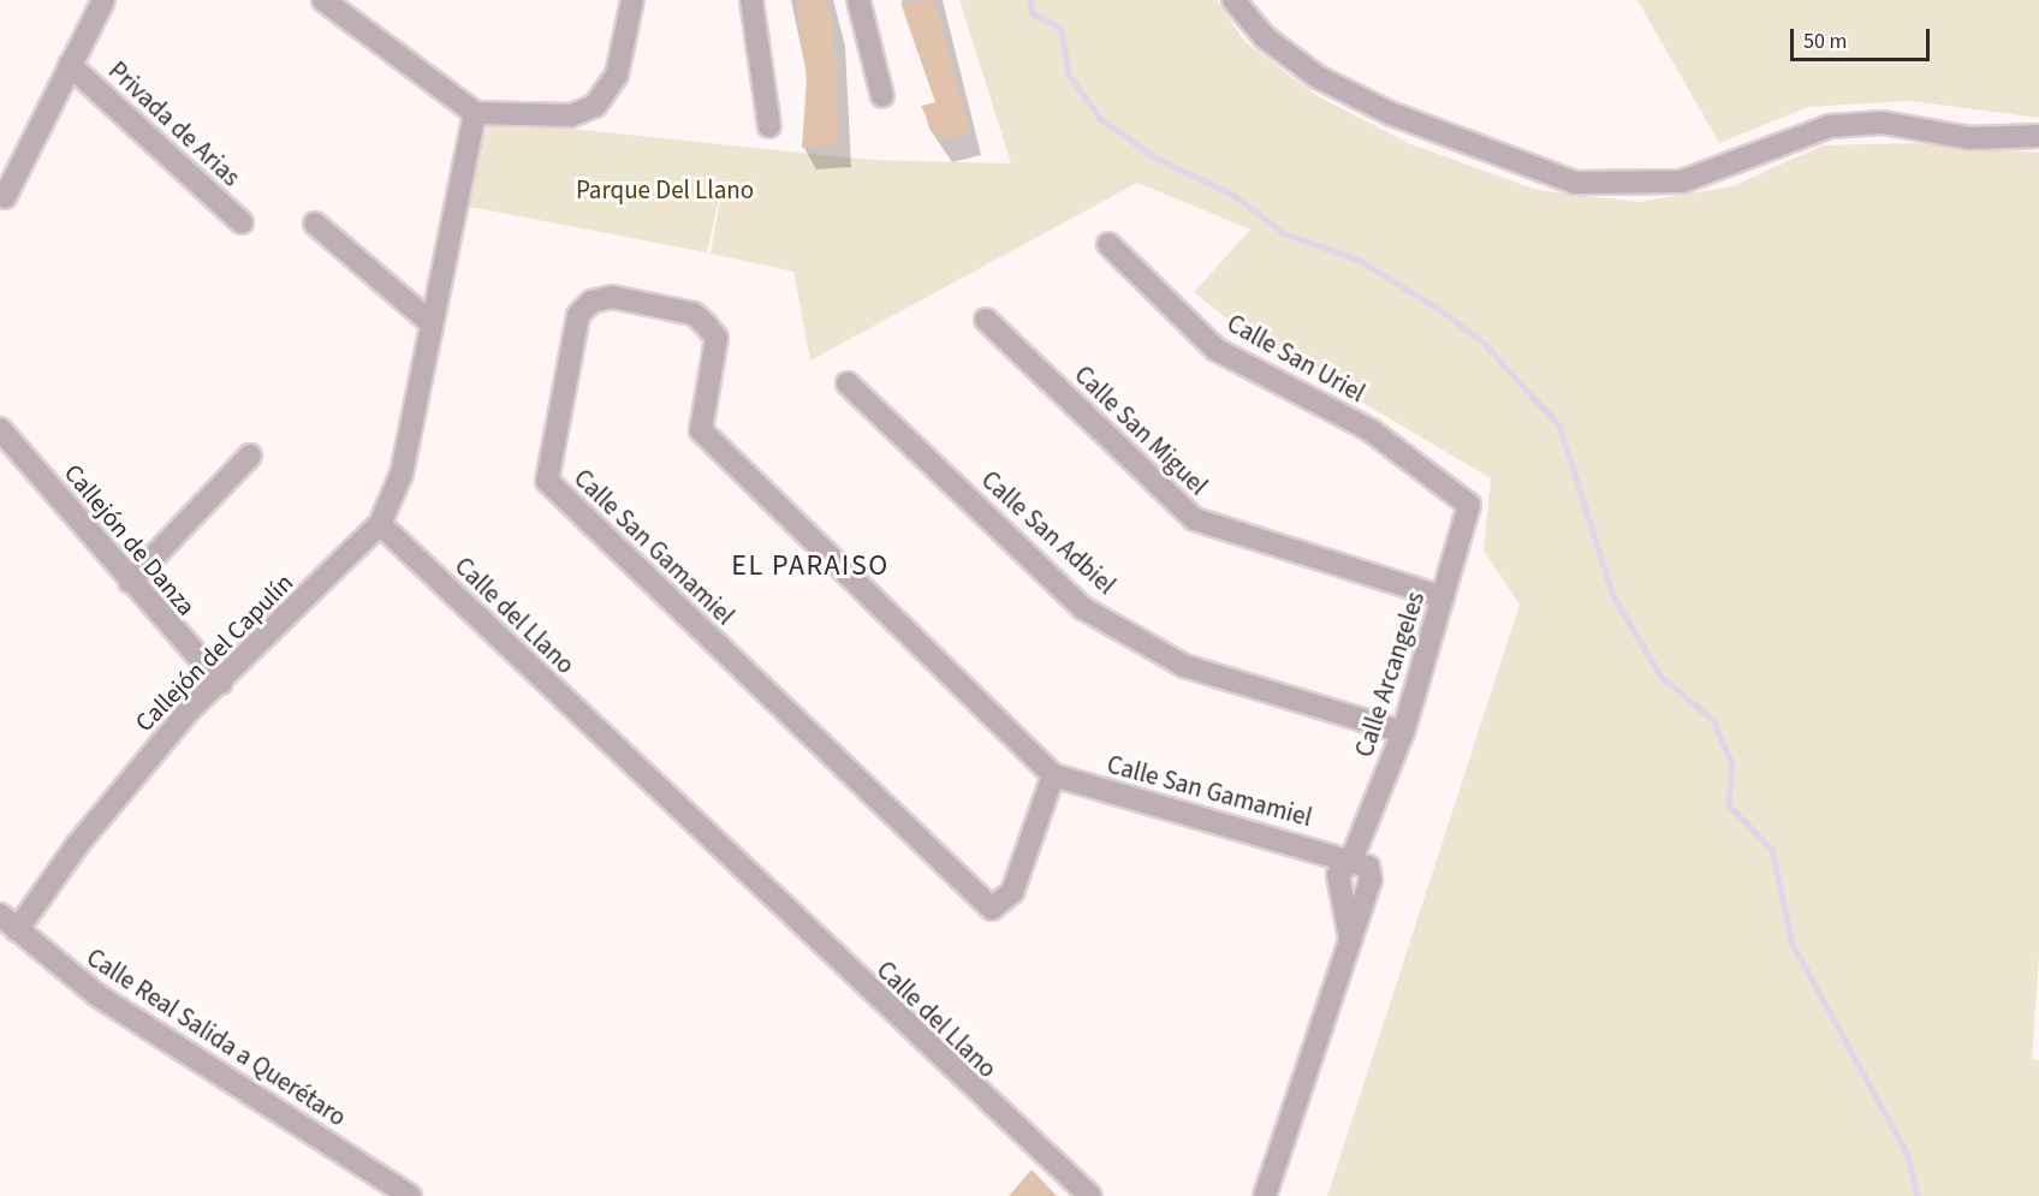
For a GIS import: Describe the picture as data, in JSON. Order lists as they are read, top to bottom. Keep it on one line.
{"streets":{"street":["Privada de Arias","Calle San Uriel","Calle San Miguel","Calle San Adbiel","Callejón de Danza","Calle San Gamamiel","Calle del Llano","Callejón del Capulín","Calle Arcangeles","Calle Real Salida a Querétaro"]},"crossings":[["Calle San Uriel","Calle Arcangeles"],["Calle San Miguel","Calle Arcangeles"],["Calle San Adbiel","Calle Arcangeles"],["Callejón de Danza","Callejón del Capulín"],["Calle San Gamamiel","Calle Arcangeles"],["Calle del Llano","Callejón del Capulín"],["Callejón del Capulín","Calle Real Salida a Querétaro"]],"districts":["EL PARAISO"],"parks":["Parque Del Llano"],"scale_bar":"50 m"}
